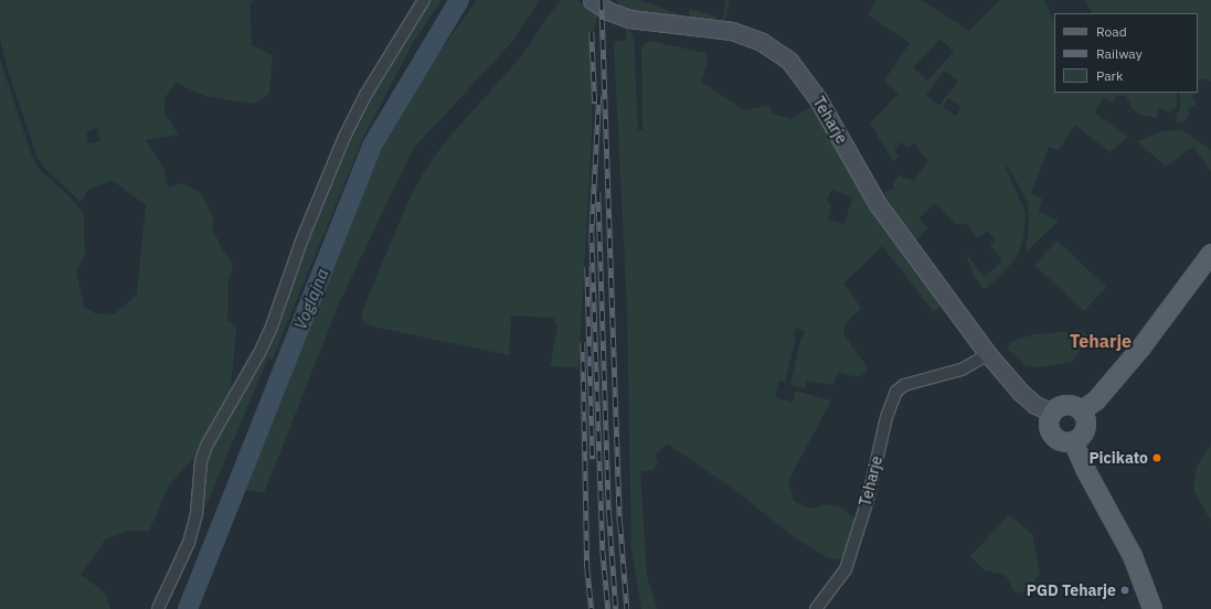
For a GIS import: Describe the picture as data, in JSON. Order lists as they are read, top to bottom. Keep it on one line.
{"streets":{"street":["Teharje"]},"districts":["Teharje"],"water":["Voglajna"],"places":["Picikato","PGD Teharje"],"legend":["Road","Railway","Park"]}
